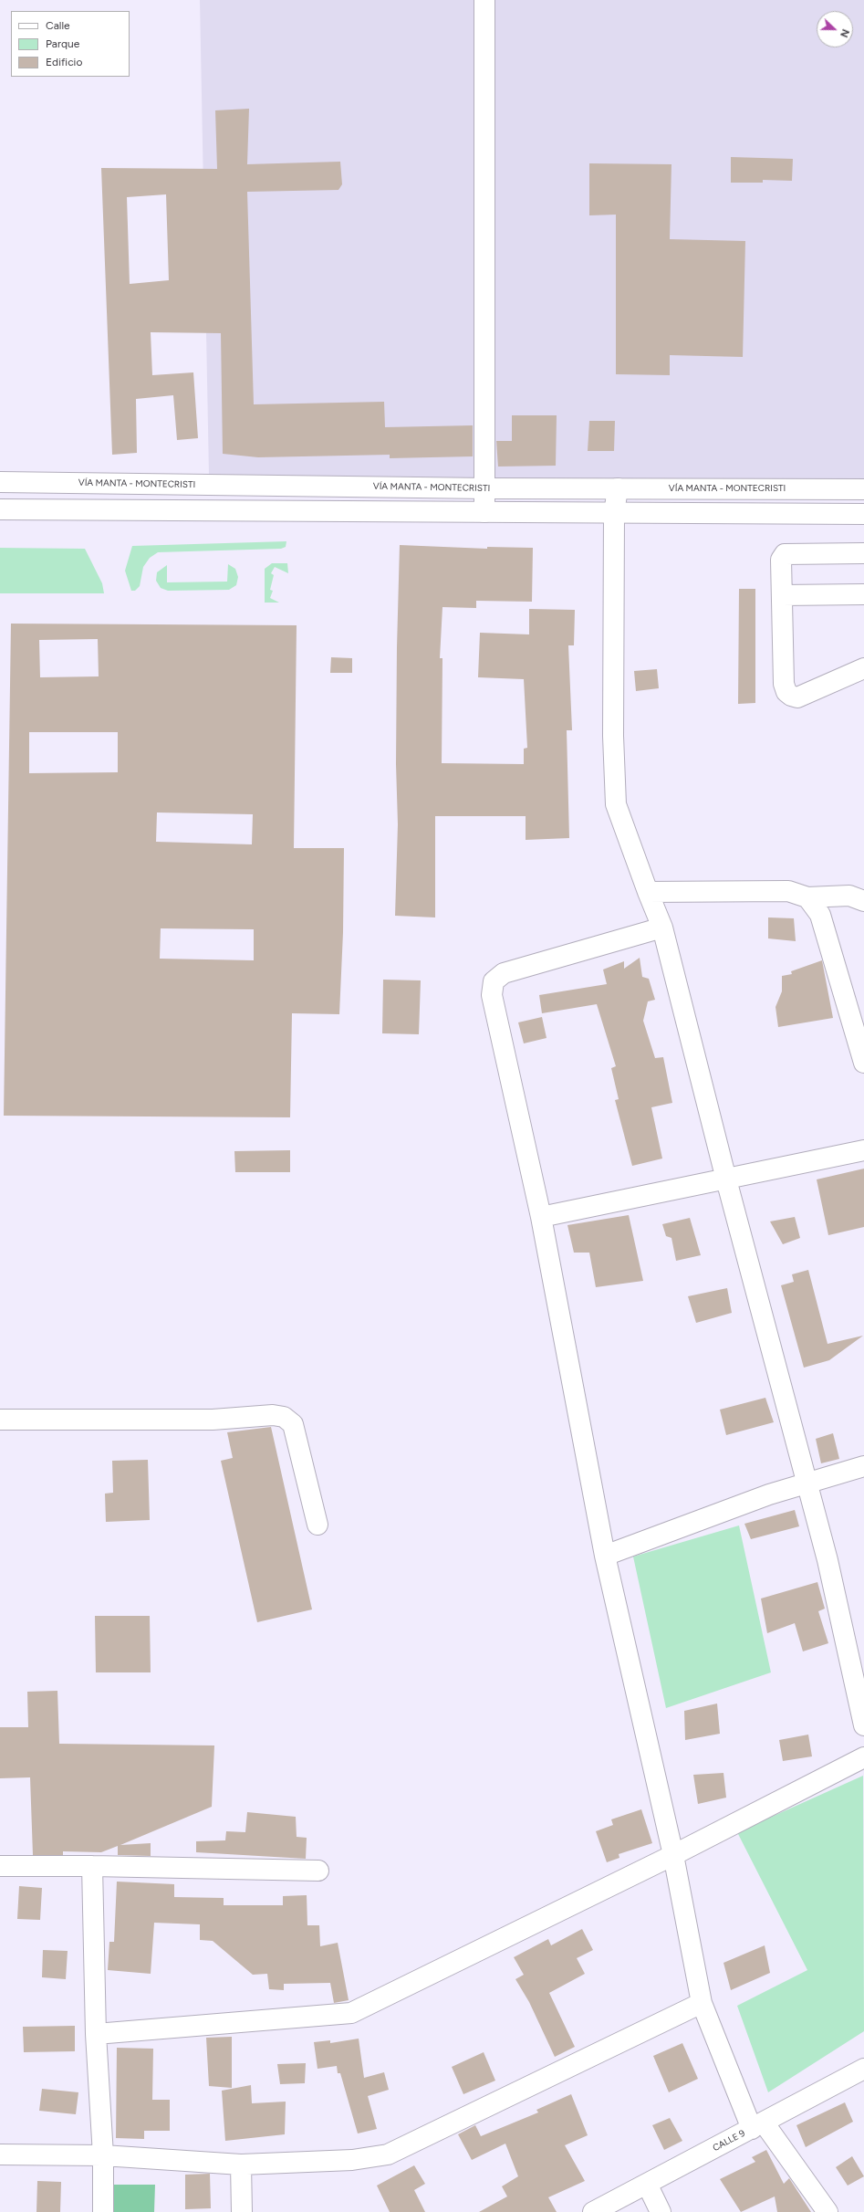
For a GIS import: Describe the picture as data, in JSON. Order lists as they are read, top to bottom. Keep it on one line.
{"streets":{"street":["VÍA MANTA - MONTECRISTI","CALLE 9"]},"legend":["Calle","Parque","Edificio"],"north":"right"}
